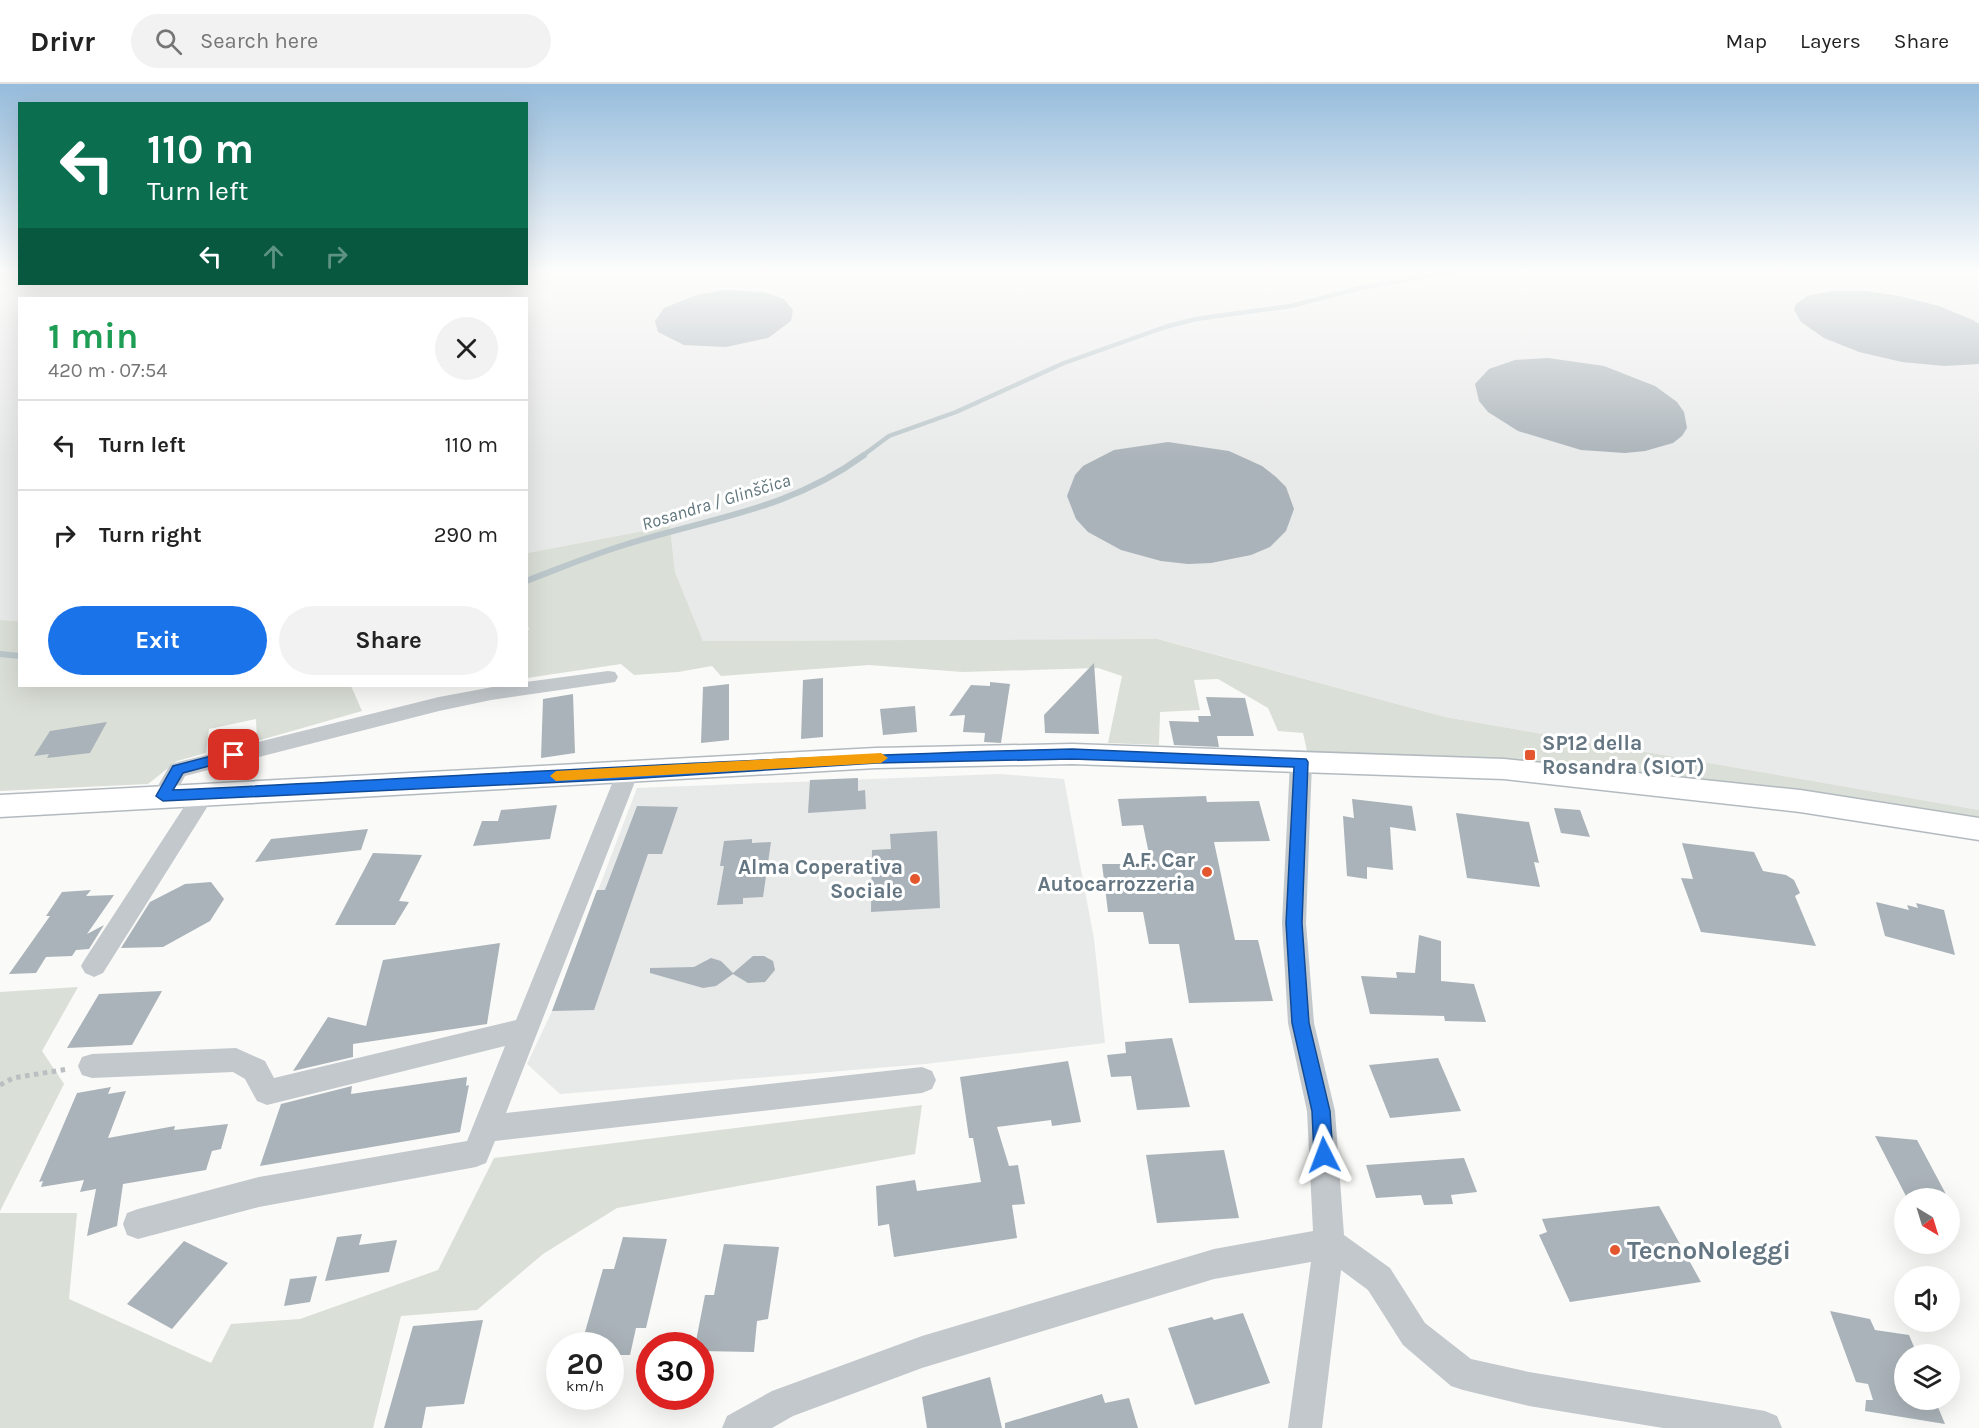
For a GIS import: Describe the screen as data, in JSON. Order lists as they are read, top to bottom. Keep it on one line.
{"water":["Rosandra / Glinščica"],"places":{"transit":["SP12 della Rosandra (SIOT)"],"other":["A.F. Car Autocarrozzeria","Alma Coperativa Sociale","TecnoNoleggi"]},"north":"bottom right","page":{"header":"Drivr","search":"Search here","nav":["Map","Layers","Share"],"turn":["110 m","Turn left"],"heading":["1 min","420 m · 07:54"],"list":[{"name":"Turn left","value":"110 m"},{"name":"Turn right","value":"290 m"}],"buttons":["Exit","Share"],"speed":"20 km/h","limit":"30"}}
